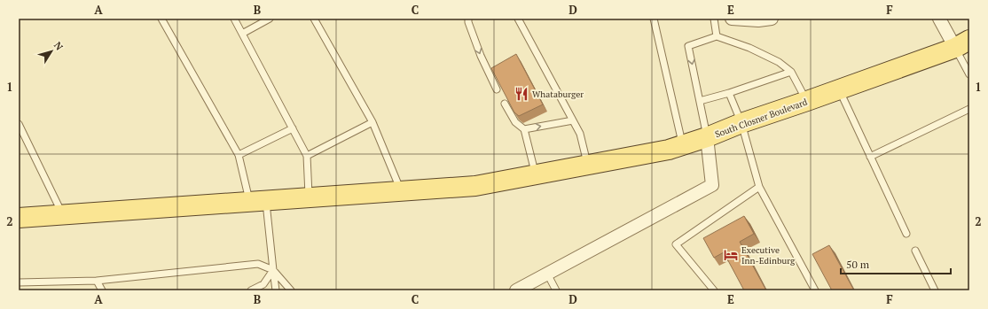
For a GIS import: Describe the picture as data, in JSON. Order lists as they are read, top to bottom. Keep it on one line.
{"streets":{"main road":["South Closner Boulevard"]},"places":{"restaurant":["Whataburger"],"hotel":["Executive Inn-Edinburg"]},"scale_bar":"50 m","north":"top right","grid":{"columns":["A","B","C","D","E","F"],"rows":["1","2"]}}
